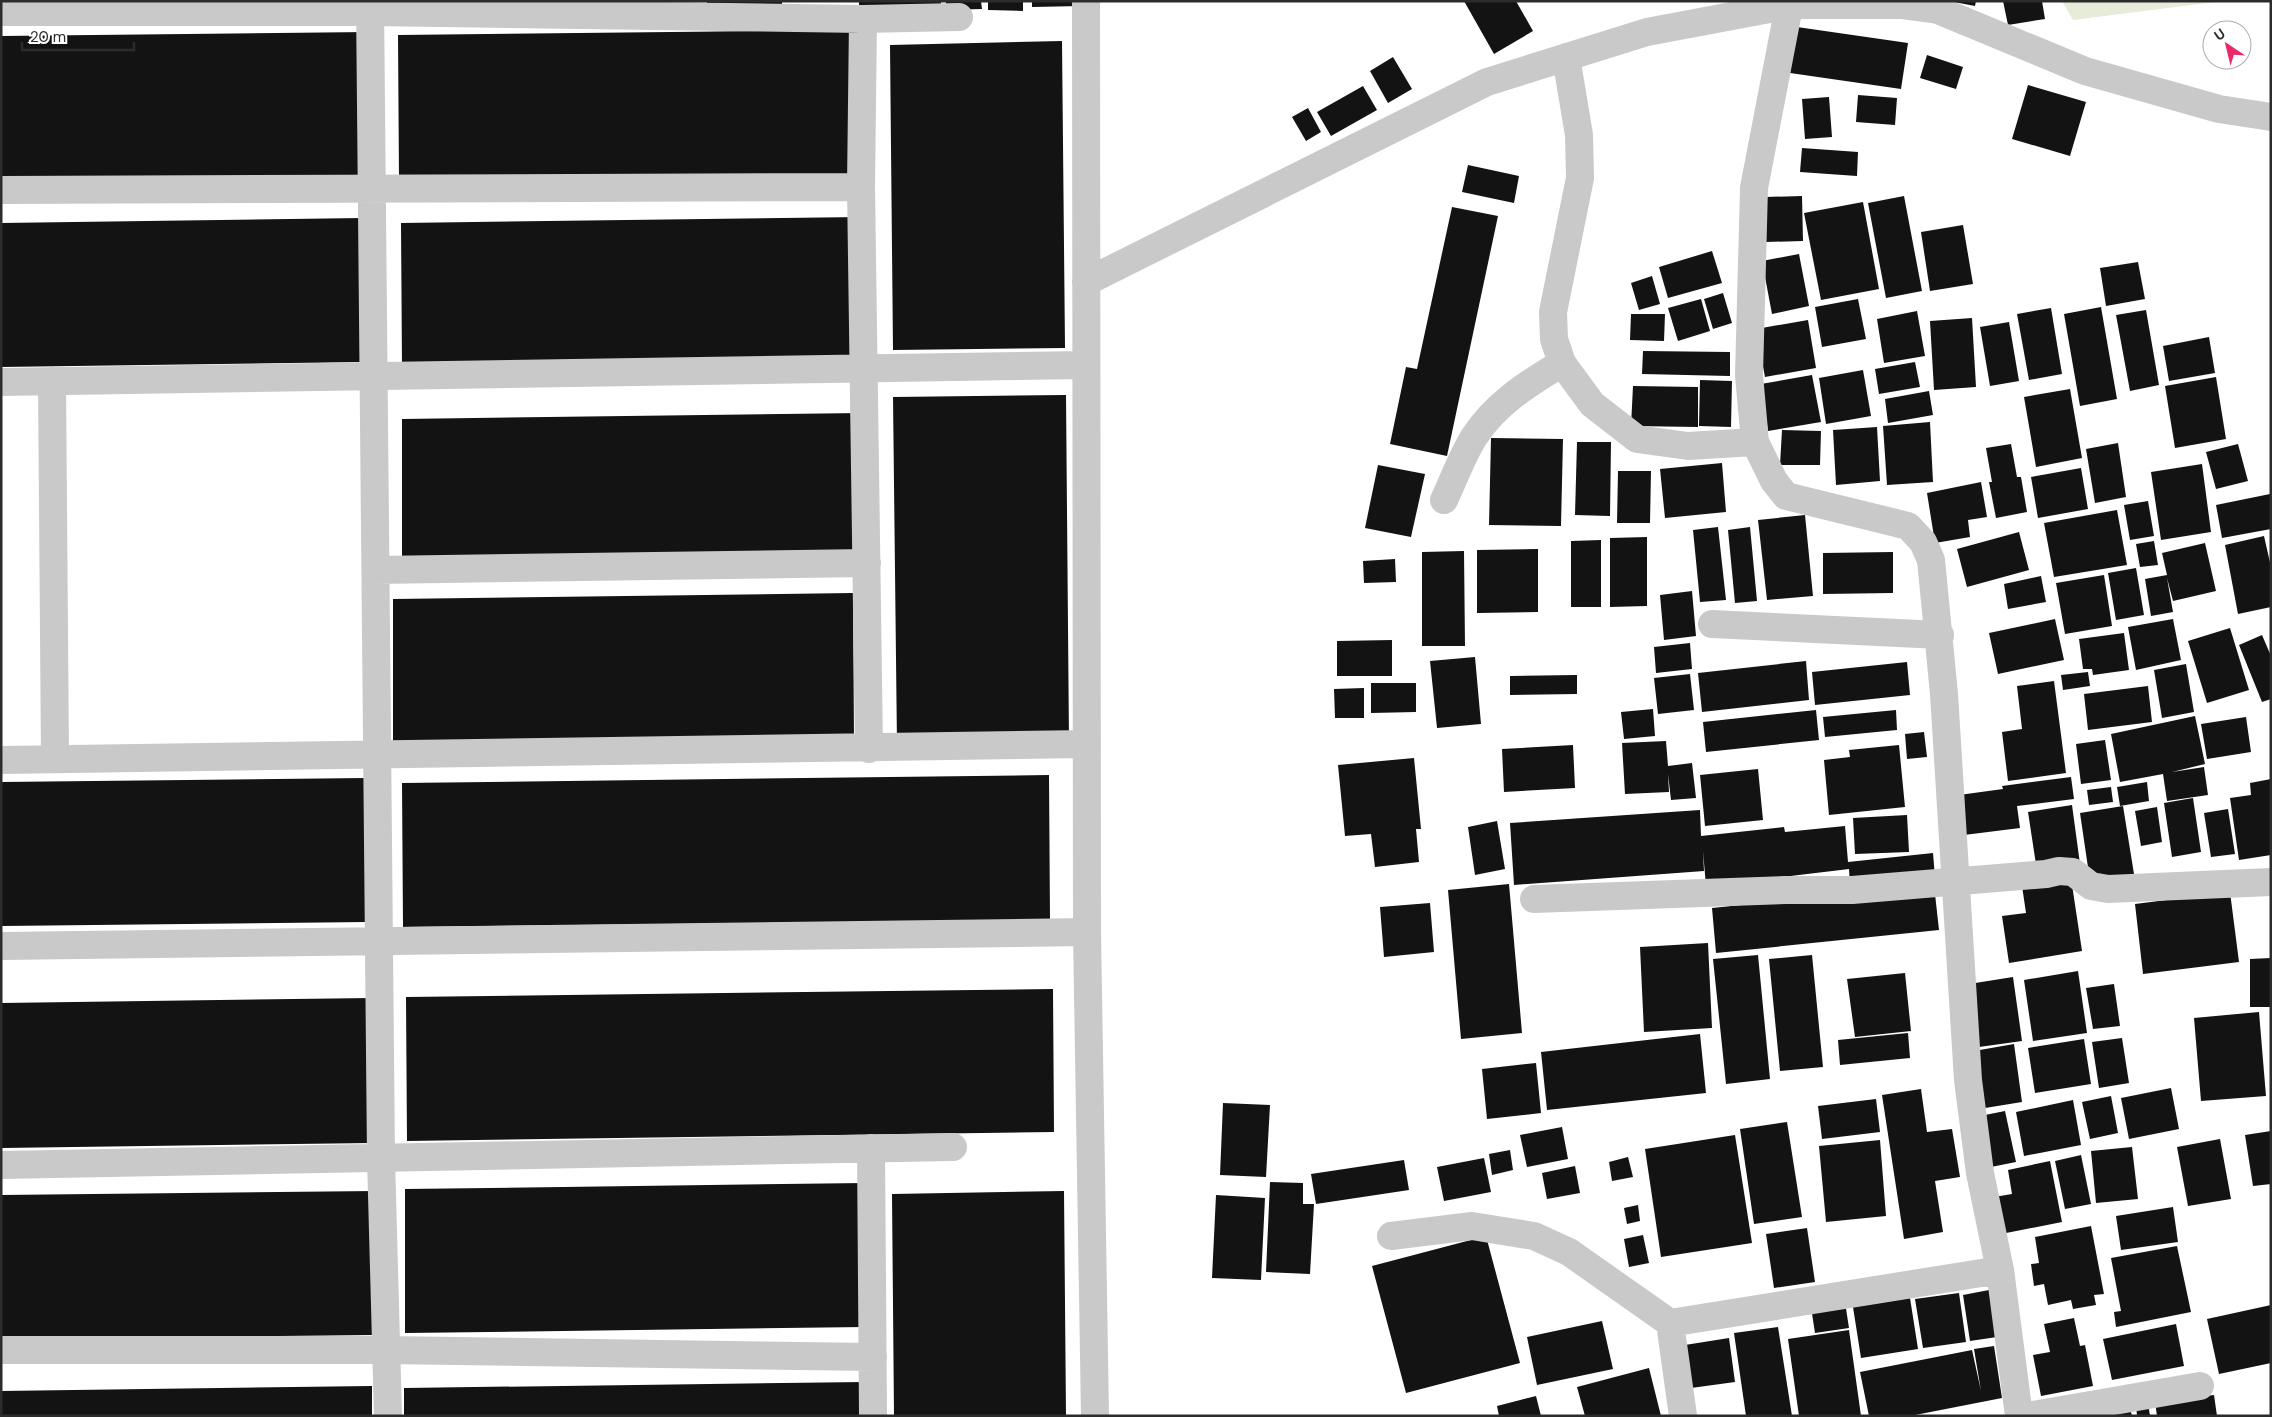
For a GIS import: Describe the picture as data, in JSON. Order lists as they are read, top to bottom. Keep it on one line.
{"scale_bar":"20 m","north":"top left"}
